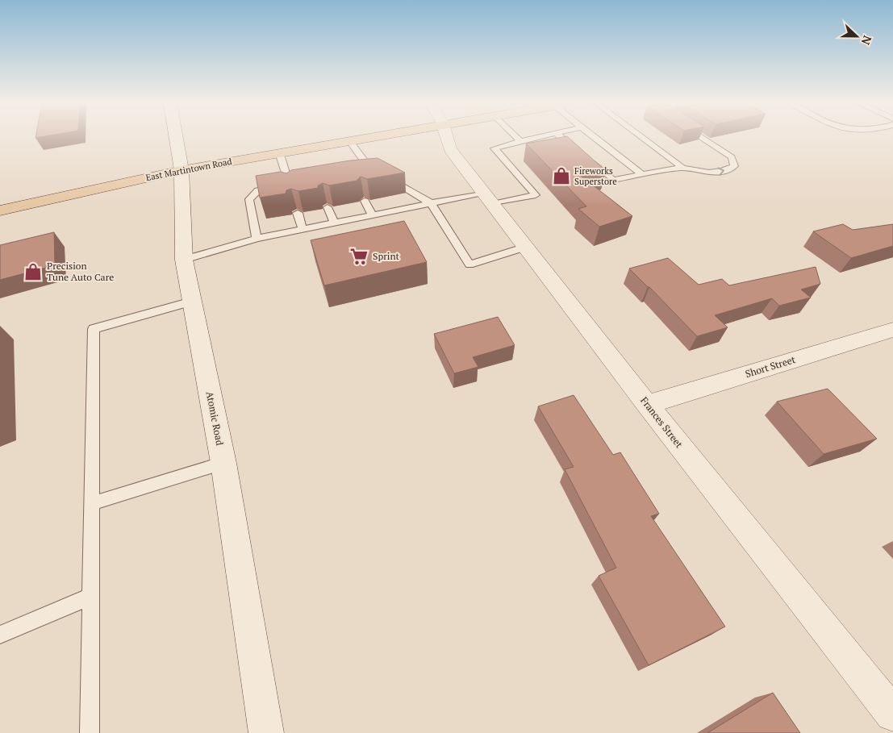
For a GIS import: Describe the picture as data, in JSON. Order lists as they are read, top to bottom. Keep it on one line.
{"streets":{"main road":["East Martintown Road"],"street":["Short Street","Atomic Road","Frances Street"]},"crossings":[["East Martintown Road","Atomic Road"],["Short Street","Frances Street"]],"places":{"shop":["Fireworks Superstore","Precision Tune Auto Care"],"supermarket":["Sprint"]},"north":"right"}
